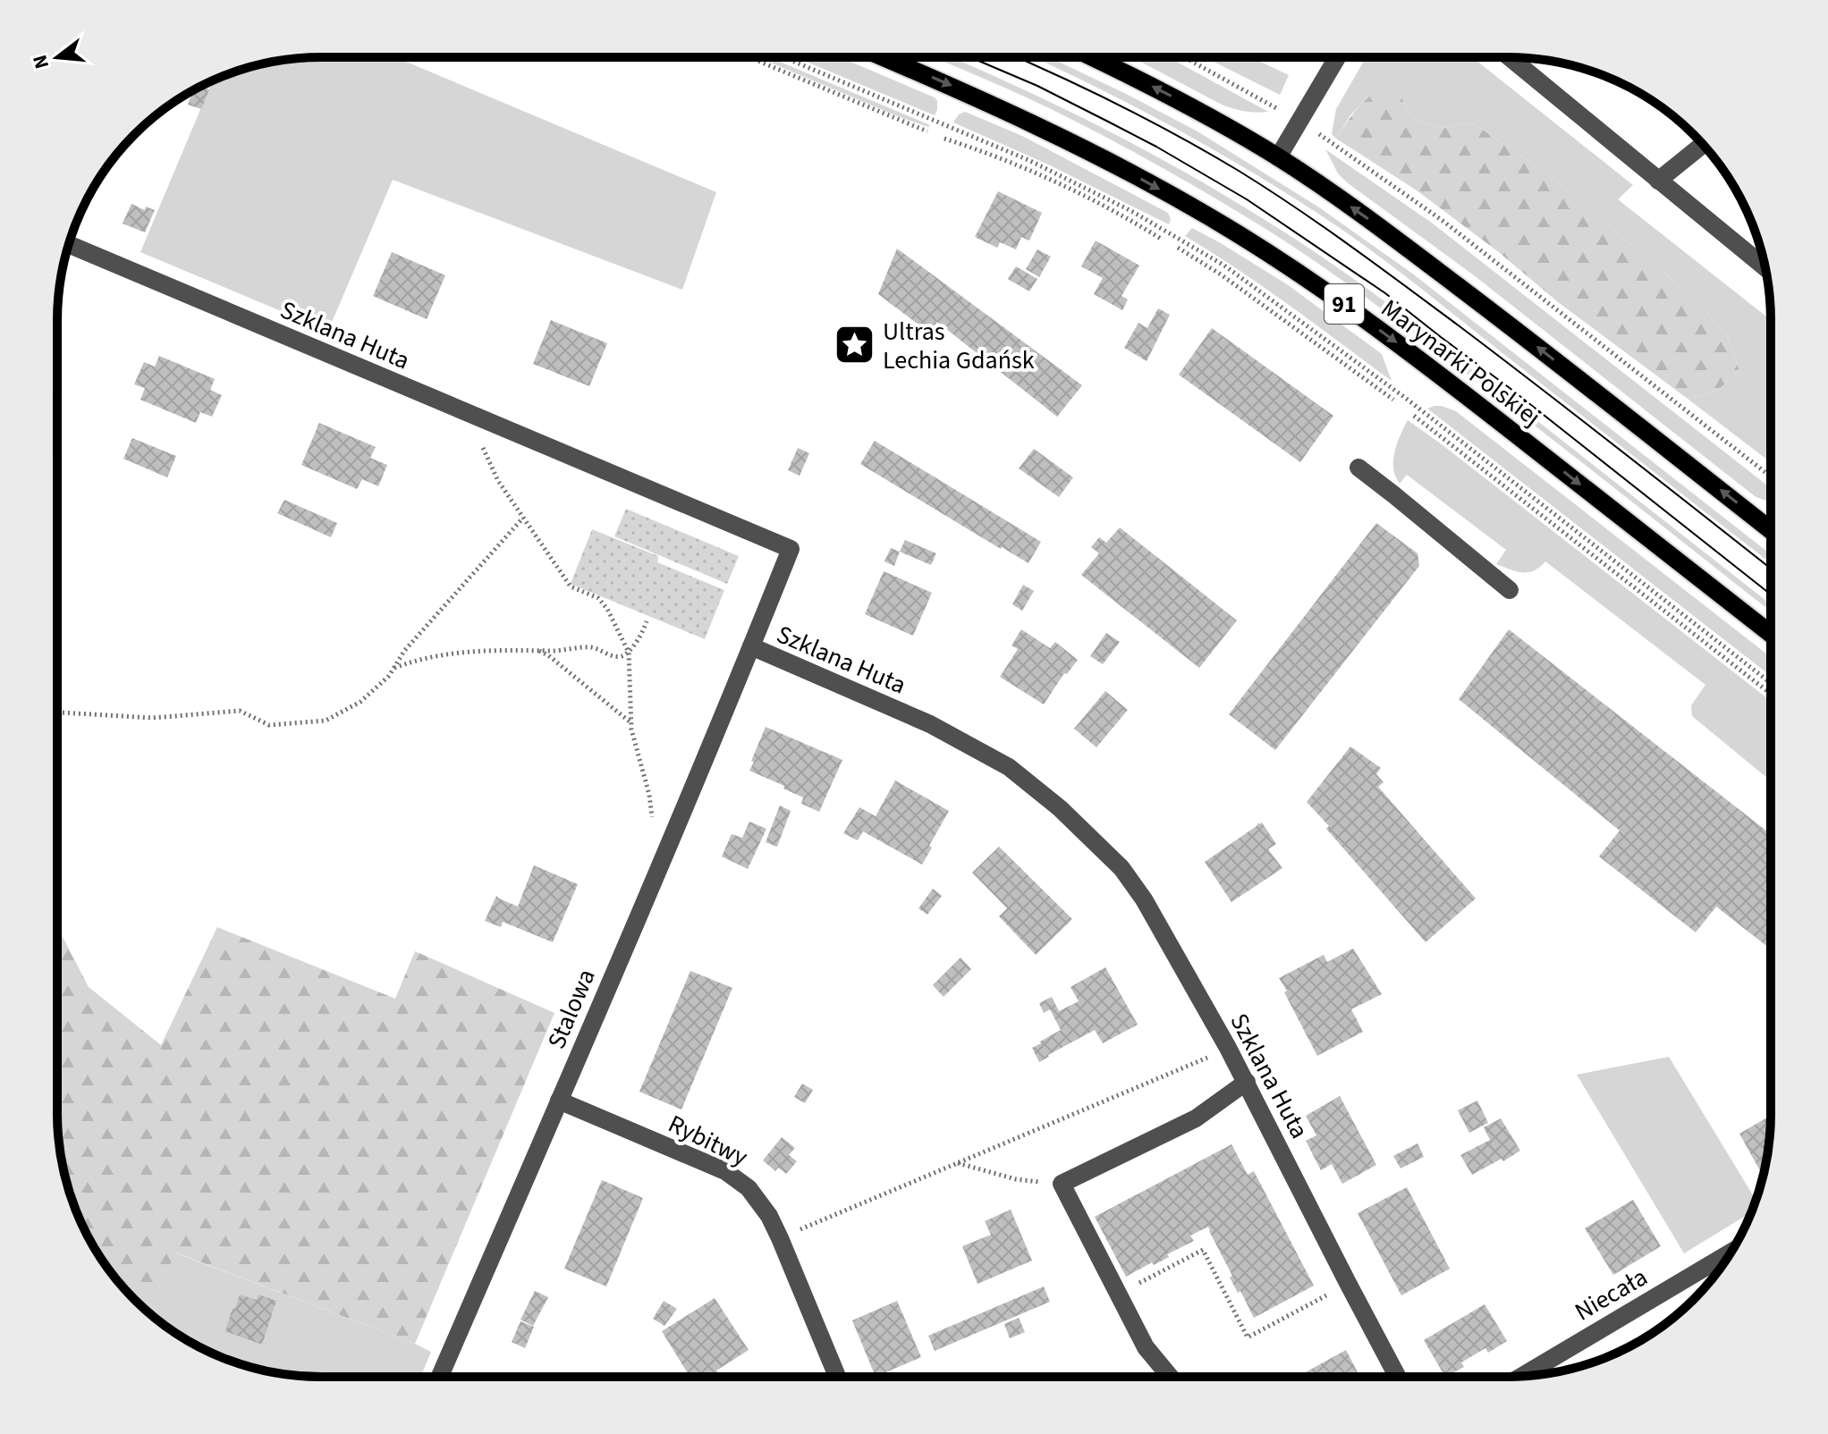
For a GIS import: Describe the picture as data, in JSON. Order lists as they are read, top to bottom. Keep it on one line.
{"streets":{"main road":["91","Marynarki Polskiej"],"street":["Szklana Huta","Stalowa","Rybitwy","Niecała"]},"crossings":[["Szklana Huta","Stalowa"],["Stalowa","Rybitwy"]],"places":{"place":["Ultras Lechia Gdańsk"]},"north":"left"}
